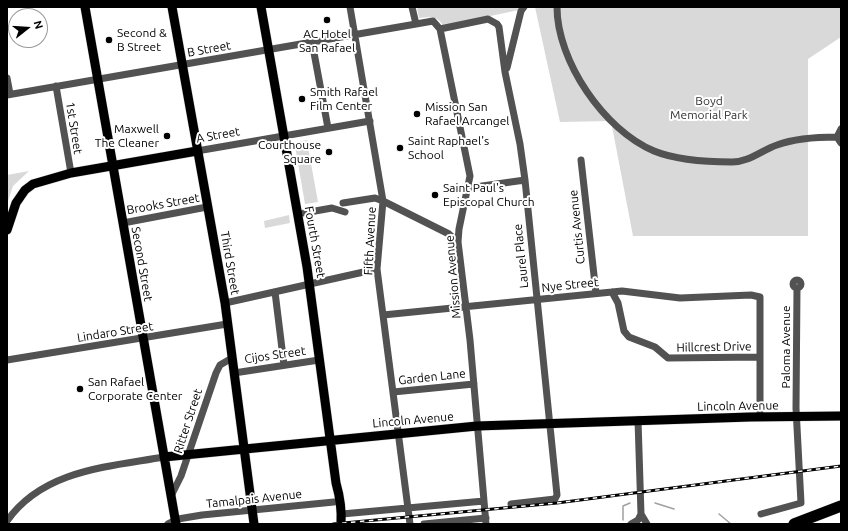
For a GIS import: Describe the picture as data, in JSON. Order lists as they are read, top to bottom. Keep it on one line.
{"streets":{"main road":["A Street","Fourth Street","Third Street","Second Street","Lincoln Avenue"],"street":["B Street","1st Street","Brooks Street","Curtis Avenue","Fifth Avenue","Laurel Place","Mission Avenue","Nye Street","Lindaro Street","Hillcrest Drive","Paloma Avenue","Cijos Street","Garden Lane","Ritter Street","Tamalpais Avenue"]},"crossings":[["B Street","1st Street"],["B Street","Fifth Avenue"],["B Street","Fourth Street"],["B Street","Third Street"],["B Street","Second Street"],["1st Street","A Street"],["A Street","Fifth Avenue"],["A Street","Fourth Street"],["A Street","Third Street"],["A Street","Second Street"],["Brooks Street","Third Street"],["Brooks Street","Second Street"],["Curtis Avenue","Nye Street"],["Fifth Avenue","Nye Street"],["Fifth Avenue","Garden Lane"],["Fifth Avenue","Lincoln Avenue"],["Fourth Street","Cijos Street"],["Fourth Street","Lincoln Avenue"],["Fourth Street","Tamalpais Avenue"],["Laurel Place","Mission Avenue"],["Laurel Place","Nye Street"],["Laurel Place","Lincoln Avenue"],["Third Street","Lindaro Street"],["Third Street","Cijos Street"],["Third Street","Lincoln Avenue"],["Third Street","Ritter Street"],["Third Street","Tamalpais Avenue"],["Second Street","Lindaro Street"],["Second Street","Lincoln Avenue"],["Second Street","Ritter Street"],["Second Street","Tamalpais Avenue"],["Mission Avenue","Nye Street"],["Mission Avenue","Garden Lane"],["Mission Avenue","Lincoln Avenue"],["Nye Street","Hillcrest Drive"],["Paloma Avenue","Lincoln Avenue"],["Lincoln Avenue","Ritter Street"]],"parks":["Boyd Memorial Park"],"places":["AC Hotel San Rafael","Second & B Street","Smith Rafael Film Center","Mission San Rafael Arcangel","Maxwell The Cleaner","Saint Raphael's School","Courthouse Square","Saint Paul's Episcopal Church","San Rafael Corporate Center"],"north":"right"}
